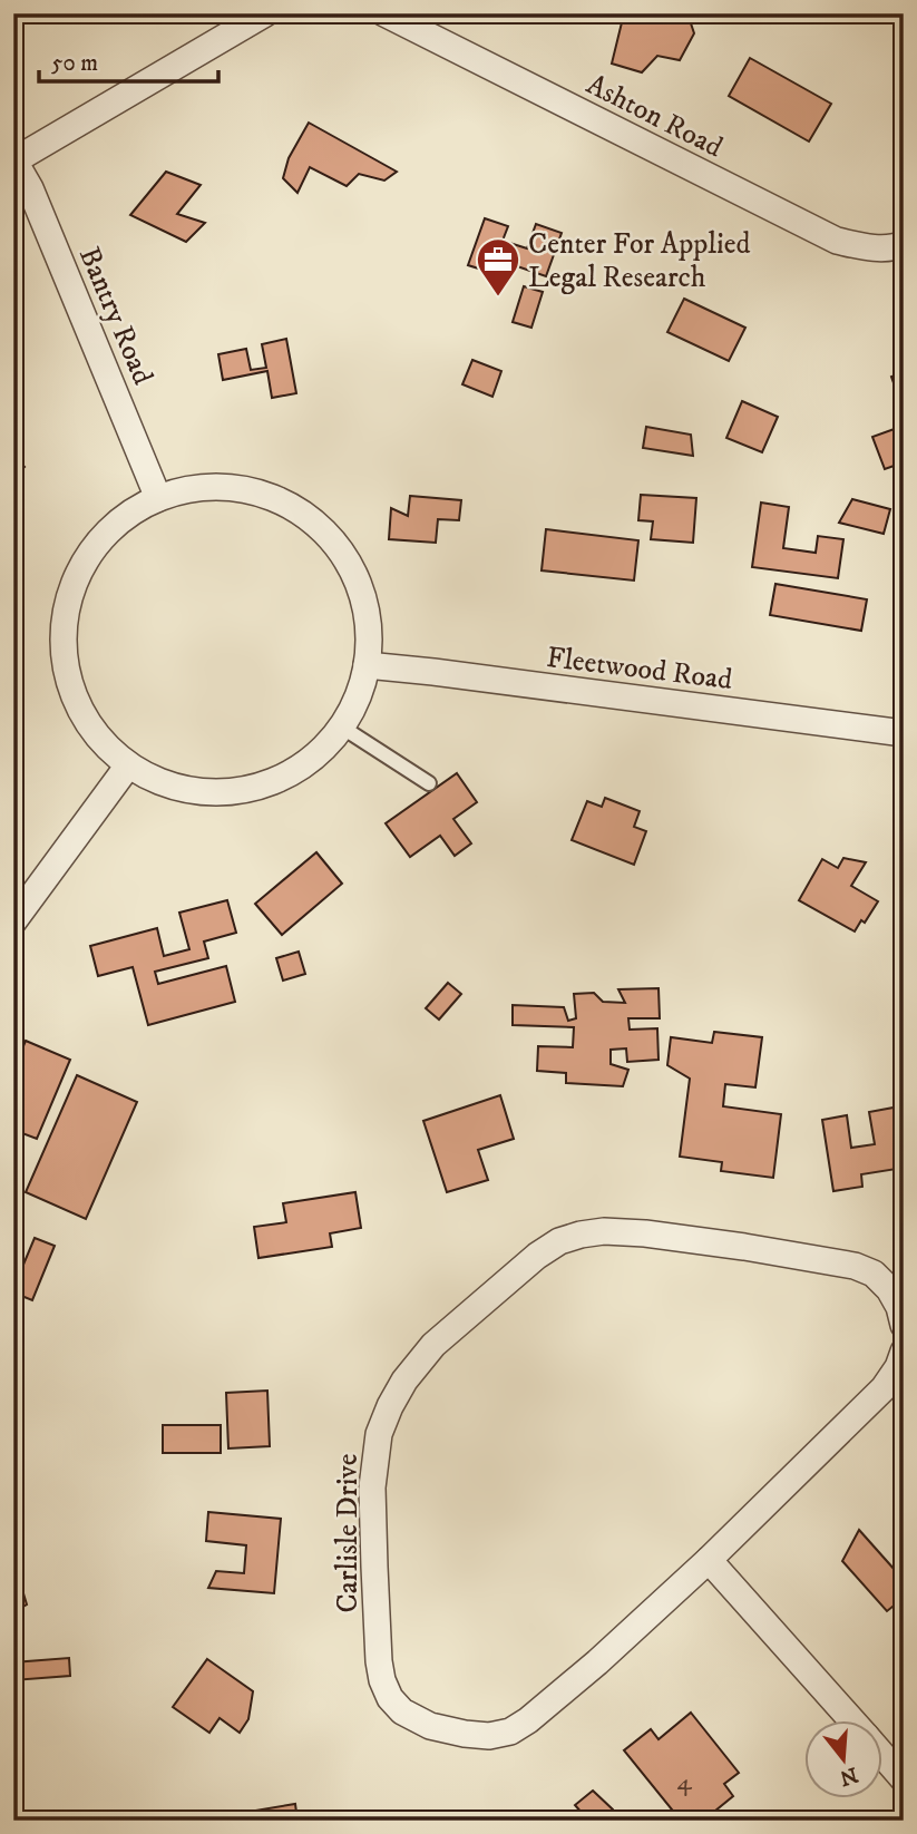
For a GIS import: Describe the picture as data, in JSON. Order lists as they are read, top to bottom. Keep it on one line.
{"streets":{"street":["Ashton Road","Bantry Road","Fleetwood Road","Carlisle Drive"]},"places":{"office":["Center For Applied Legal Research"]},"house_numbers":["4"],"scale_bar":"50 m","north":"bottom"}
